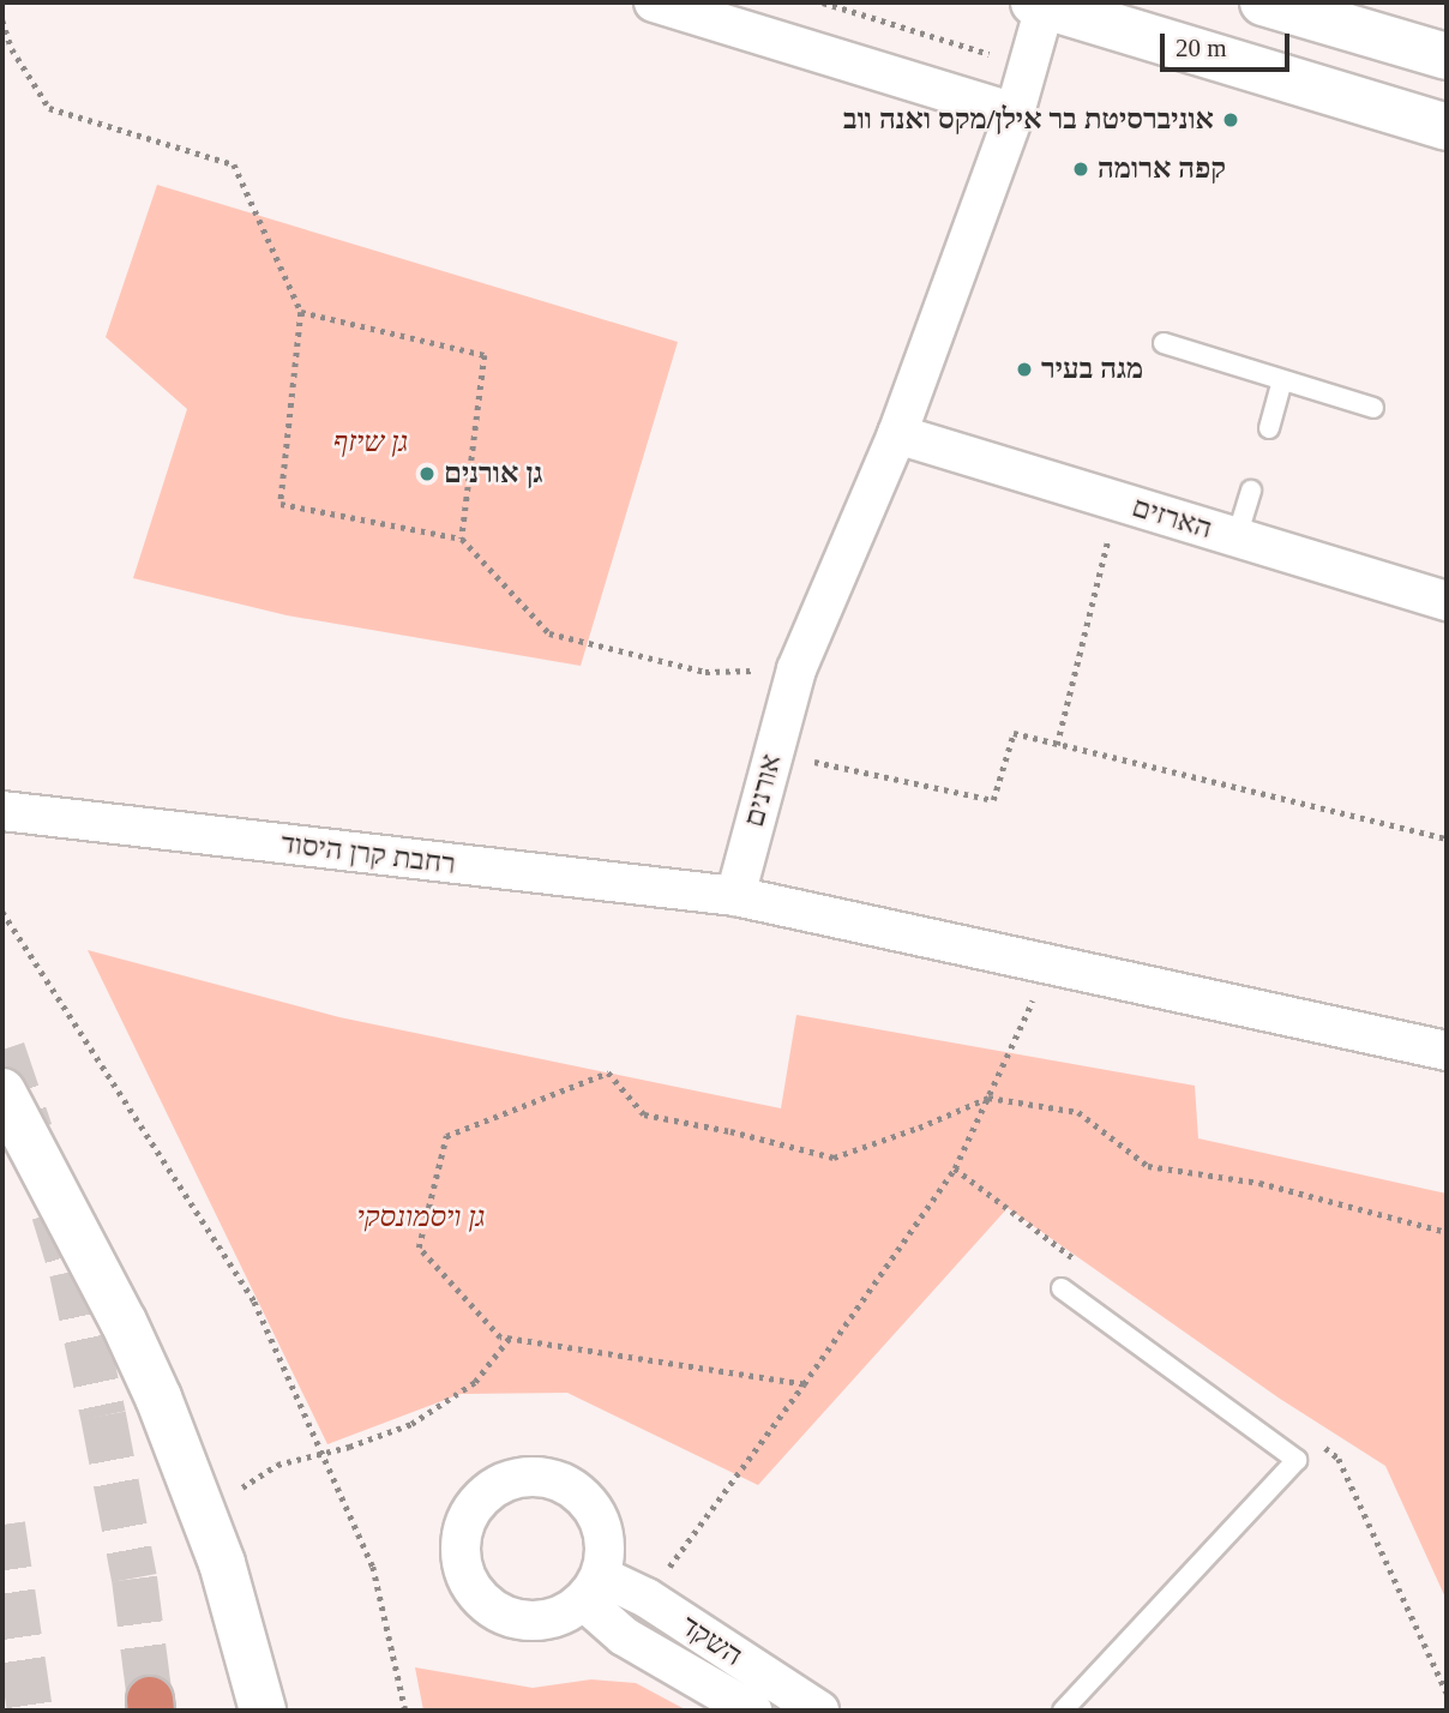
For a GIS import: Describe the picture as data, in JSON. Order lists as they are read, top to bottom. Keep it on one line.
{"streets":{"street":["הארזים","אורנים","רחבת קרן היסוד","השקד"]},"crossings":[["הארזים","אורנים"],["אורנים","רחבת קרן היסוד"]],"parks":["גן שיזף","גן ויסמונסקי"],"places":["אוניברסיטת בר אילן/מקס ואנה ווב","קפה ארומה","מגה בעיר","גן אורנים"],"scale_bar":"20 m"}
